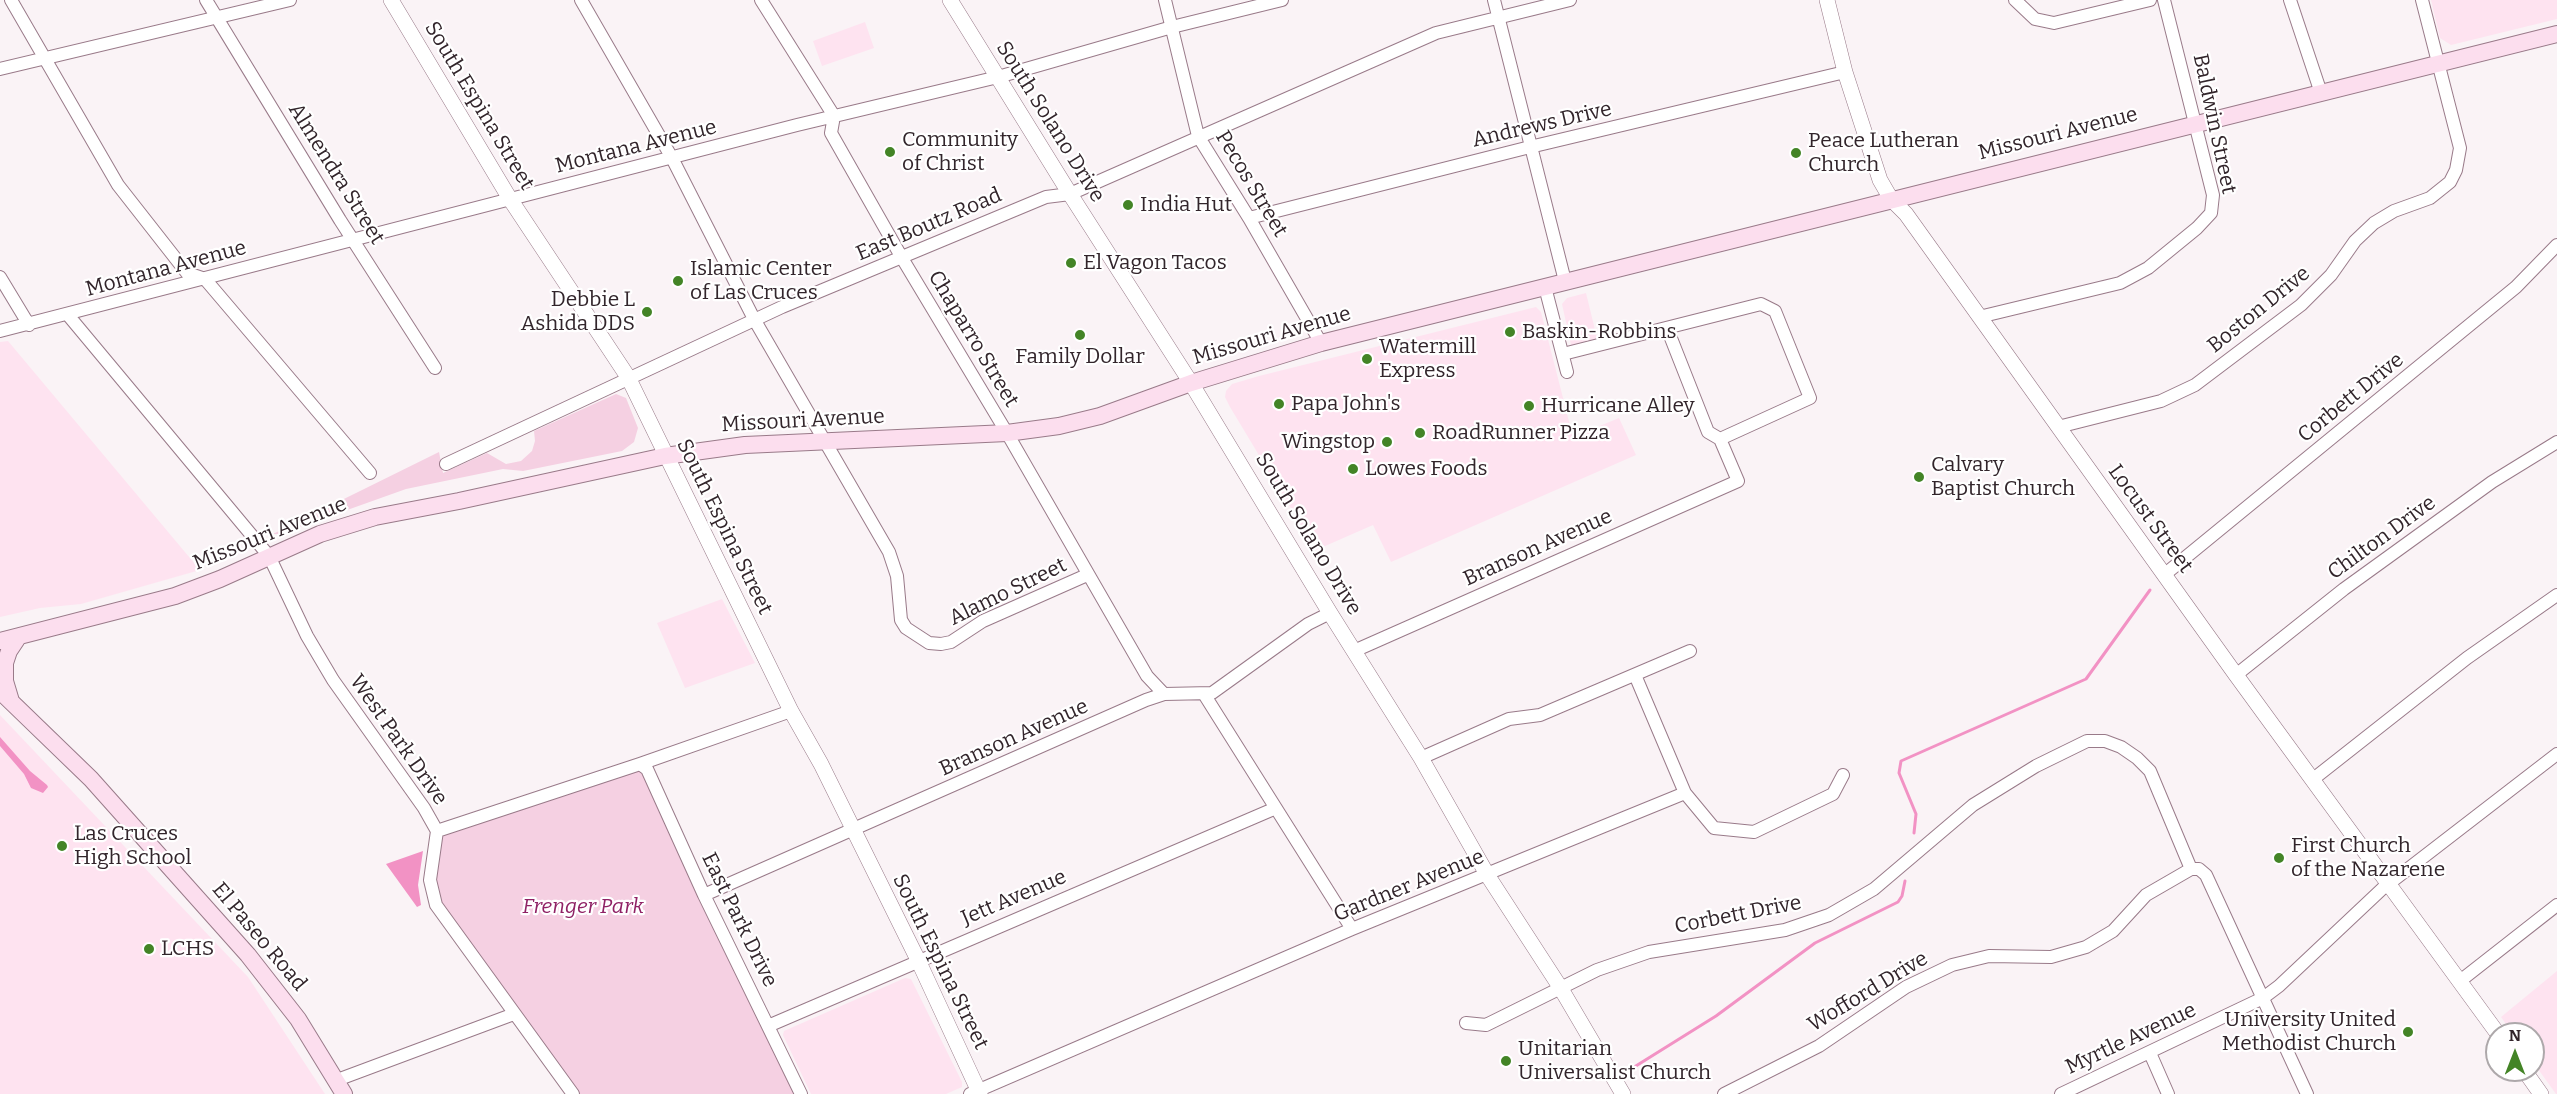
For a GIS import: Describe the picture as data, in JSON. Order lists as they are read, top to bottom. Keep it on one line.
{"streets":{"main road":["Missouri Avenue","El Paseo Road"],"street":["South Espina Street","South Solano Drive","Baldwin Street","Andrews Drive","Montana Avenue","Almendra Street","Pecos Street","East Boutz Road","Boston Drive","Chaparro Street","Corbett Drive","Locust Street","Chilton Drive","Branson Avenue","Alamo Street","West Park Drive","Gardner Avenue","Jett Avenue","East Park Drive","Wofford Drive","Myrtle Avenue"]},"crossings":[["South Espina Street","Missouri Avenue"],["South Espina Street","Montana Avenue"],["South Espina Street","East Boutz Road"],["South Espina Street","Branson Avenue"],["South Espina Street","Gardner Avenue"],["South Espina Street","Jett Avenue"],["South Solano Drive","Missouri Avenue"],["South Solano Drive","Montana Avenue"],["South Solano Drive","East Boutz Road"],["South Solano Drive","Corbett Drive"],["South Solano Drive","Branson Avenue"],["South Solano Drive","Gardner Avenue"],["Baldwin Street","Missouri Avenue"],["Baldwin Street","Locust Street"],["Andrews Drive","Pecos Street"],["Andrews Drive","Locust Street"],["Missouri Avenue","Pecos Street"],["Missouri Avenue","Boston Drive"],["Missouri Avenue","Chaparro Street"],["Missouri Avenue","Locust Street"],["Missouri Avenue","Alamo Street"],["Missouri Avenue","West Park Drive"],["Montana Avenue","Almendra Street"],["Montana Avenue","Pecos Street"],["Montana Avenue","Chaparro Street"],["Montana Avenue","Alamo Street"],["Montana Avenue","West Park Drive"],["Pecos Street","East Boutz Road"],["East Boutz Road","Chaparro Street"],["East Boutz Road","Alamo Street"],["Boston Drive","Locust Street"],["Chaparro Street","Branson Avenue"],["Chaparro Street","Alamo Street"],["Corbett Drive","Locust Street"],["Corbett Drive","Wofford Drive"],["Locust Street","Chilton Drive"],["Locust Street","Myrtle Avenue"],["Branson Avenue","East Park Drive"],["Jett Avenue","East Park Drive"]],"parks":["Frenger Park"],"places":["Community of Christ","Peace Lutheran Church","India Hut","El Vagon Tacos","Islamic Center of Las Cruces","Debbie L Ashida DDS","Baskin-Robbins","Family Dollar","Watermill Express","Papa John's","Hurricane Alley","RoadRunner Pizza","Wingstop","Lowes Foods","Calvary Baptist Church","Las Cruces High School","First Church of the Nazarene","LCHS","University United Methodist Church","Unitarian Universalist Church"],"north":"top"}
